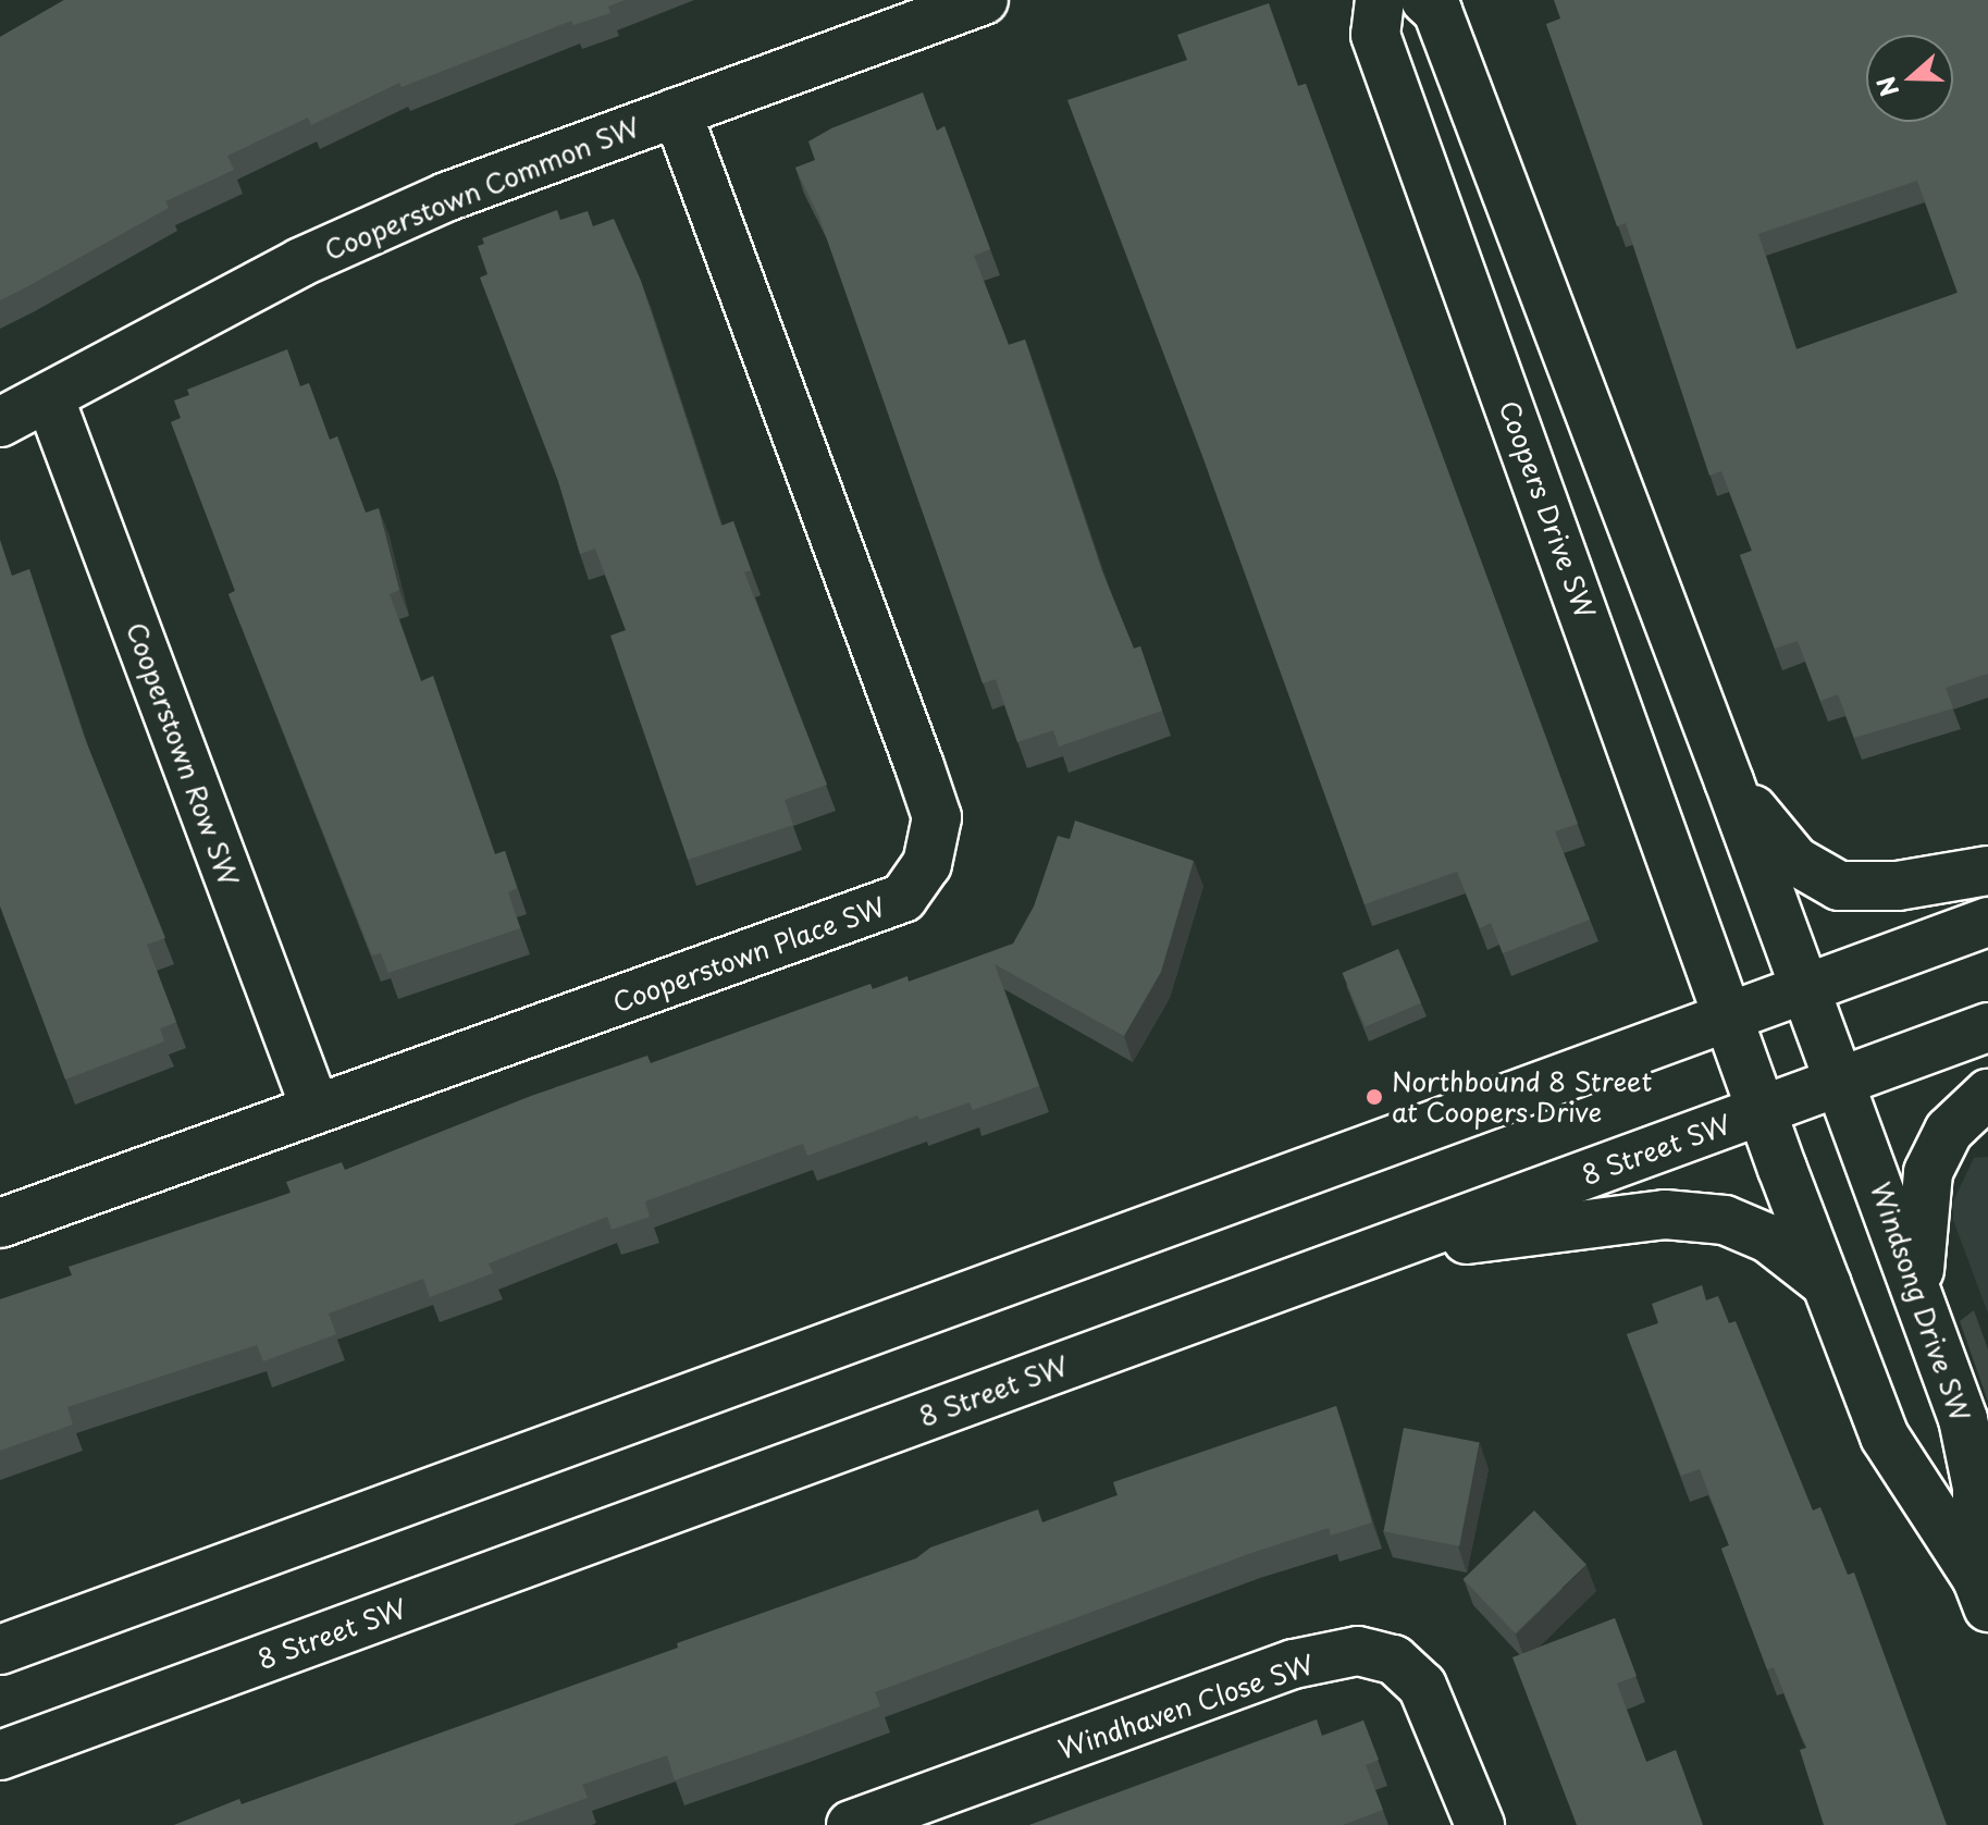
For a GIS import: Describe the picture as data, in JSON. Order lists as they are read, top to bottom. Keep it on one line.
{"streets":{"street":["Cooperstown Common SW","Coopers Drive SW","Cooperstown Row SW","Cooperstown Place SW","8 Street SW","Windsong Drive SW","Windhaven Close SW"]},"crossings":[["Cooperstown Common SW","Cooperstown Row SW"],["Cooperstown Common SW","Cooperstown Place SW"],["Coopers Drive SW","8 Street SW"],["Coopers Drive SW","Windsong Drive SW"],["Cooperstown Row SW","Cooperstown Place SW"],["8 Street SW","Windsong Drive SW"]],"places":["Northbound 8 Street at Coopers Drive"],"north":"left"}
